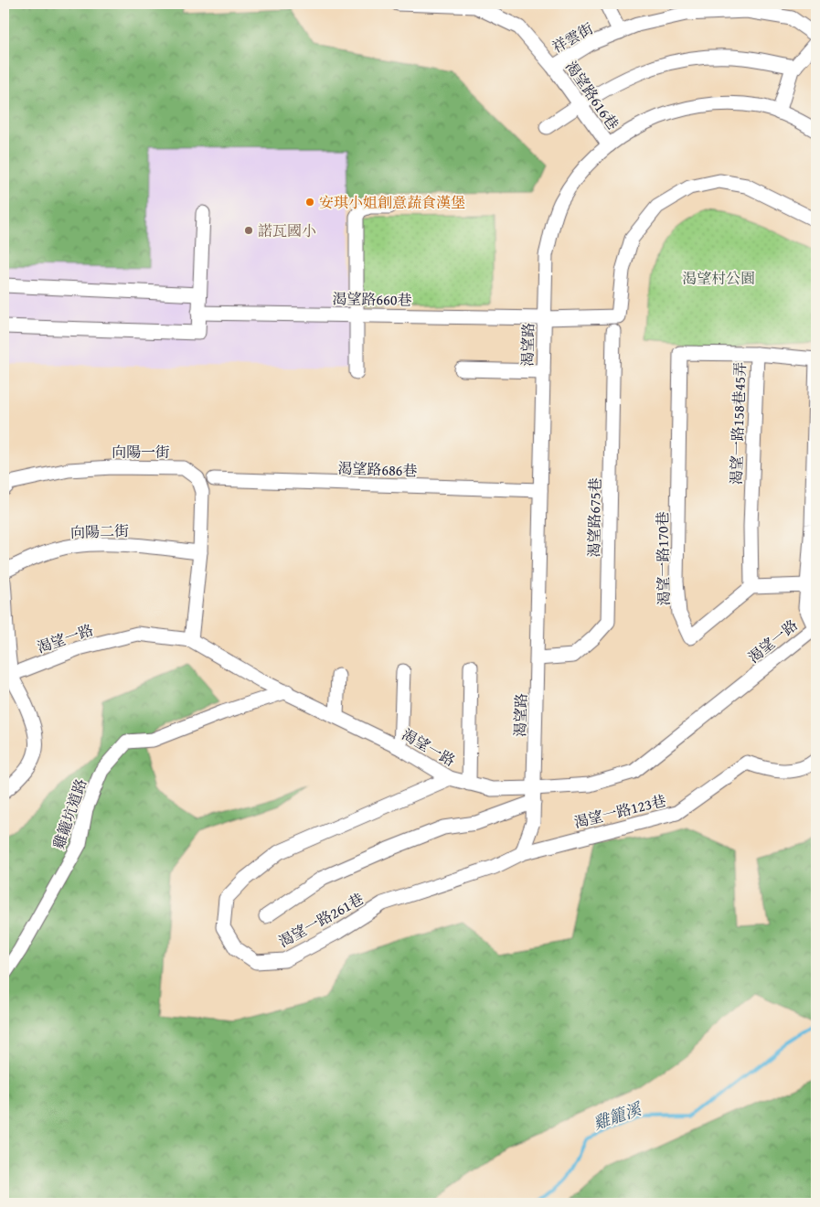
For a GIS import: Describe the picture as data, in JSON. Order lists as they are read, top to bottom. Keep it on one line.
{"streets":{"street":["祥雲街","渴望路616巷","渴望路660巷","渴望路","渴望一路158巷45弄","向陽一街","渴望路686巷","渴望路675巷","向陽二街","渴望一路170巷","渴望一路","渴望一路123巷","雞籠坑道路","渴望一路261巷"]},"crossings":[["祥雲街","渴望路616巷"],["渴望路616巷","渴望路"],["渴望路660巷","渴望路"],["渴望路","渴望路686巷"],["渴望路","渴望路675巷"],["渴望路","渴望一路"],["渴望一路158巷45弄","渴望一路170巷"],["向陽一街","向陽二街"],["向陽一街","渴望一路"],["渴望一路","雞籠坑道路"],["渴望一路","渴望一路261巷"],["渴望一路123巷","渴望一路261巷"]],"water":["雞籠溪"],"parks":["渴望村公園"],"places":["安琪小姐創意蔬食漢堡","諾瓦國小"]}
